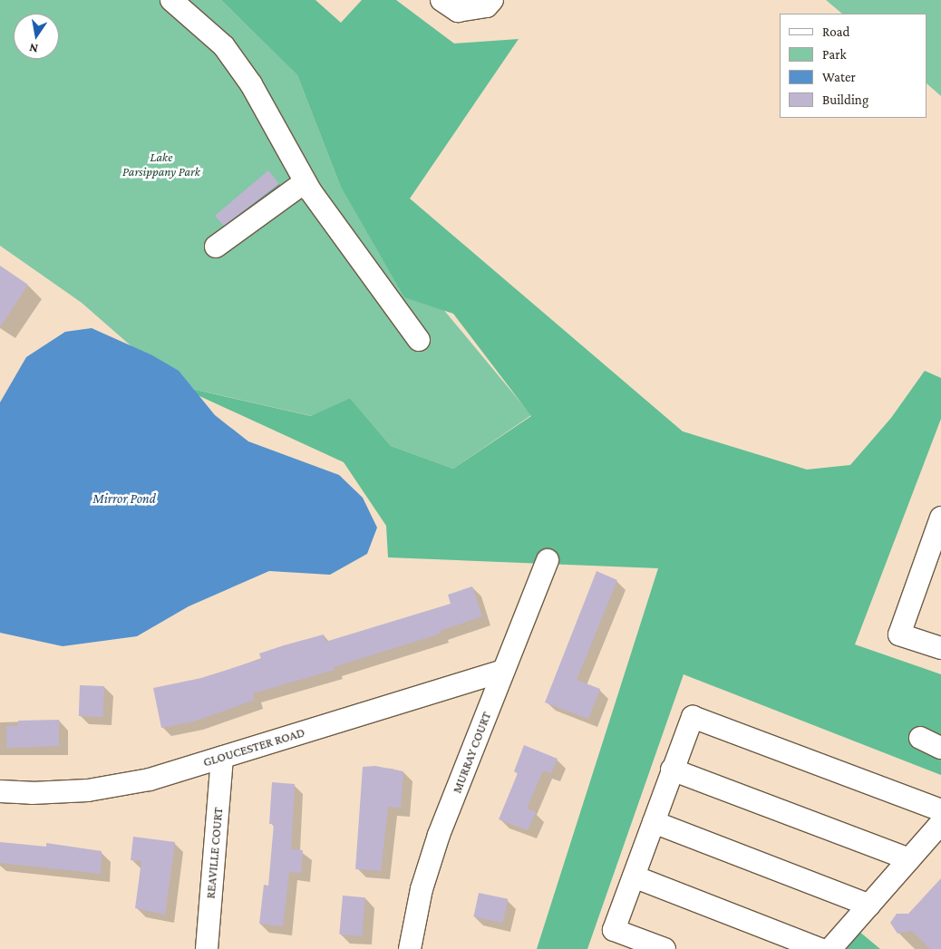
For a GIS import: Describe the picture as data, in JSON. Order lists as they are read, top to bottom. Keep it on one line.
{"streets":{"street":["GLOUCESTER ROAD","MURRAY COURT","REAVILLE COURT"]},"crossings":[["GLOUCESTER ROAD","MURRAY COURT"],["GLOUCESTER ROAD","REAVILLE COURT"]],"water":["Mirror Pond"],"parks":["Lake Parsippany Park"],"legend":["Road","Park","Water","Building"],"north":"bottom"}
